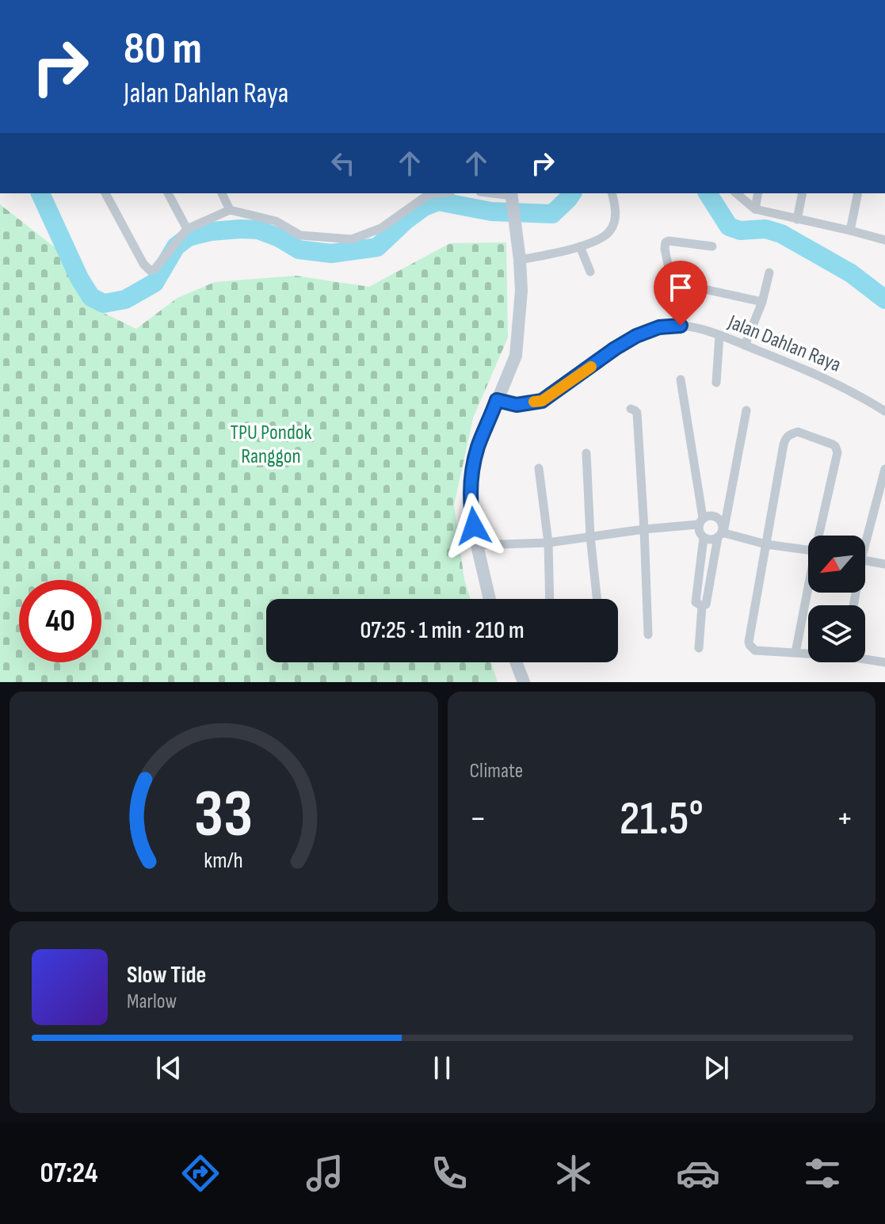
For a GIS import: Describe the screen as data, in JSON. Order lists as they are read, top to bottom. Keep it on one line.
{"streets":{"street":["Jalan Dahlan Raya"]},"parks":["TPU Pondok Ranggon"],"north":"bottom left","page":{"turn":["80 m","Jalan Dahlan Raya"],"limit":"40","trip":"07:25 · 1 min · 210 m","tile":"Climate","heat":["−","21.5°","+"],"song":["Slow Tide","Marlow"],"tabs":"07:24","gauge":["33","km/h"]}}
